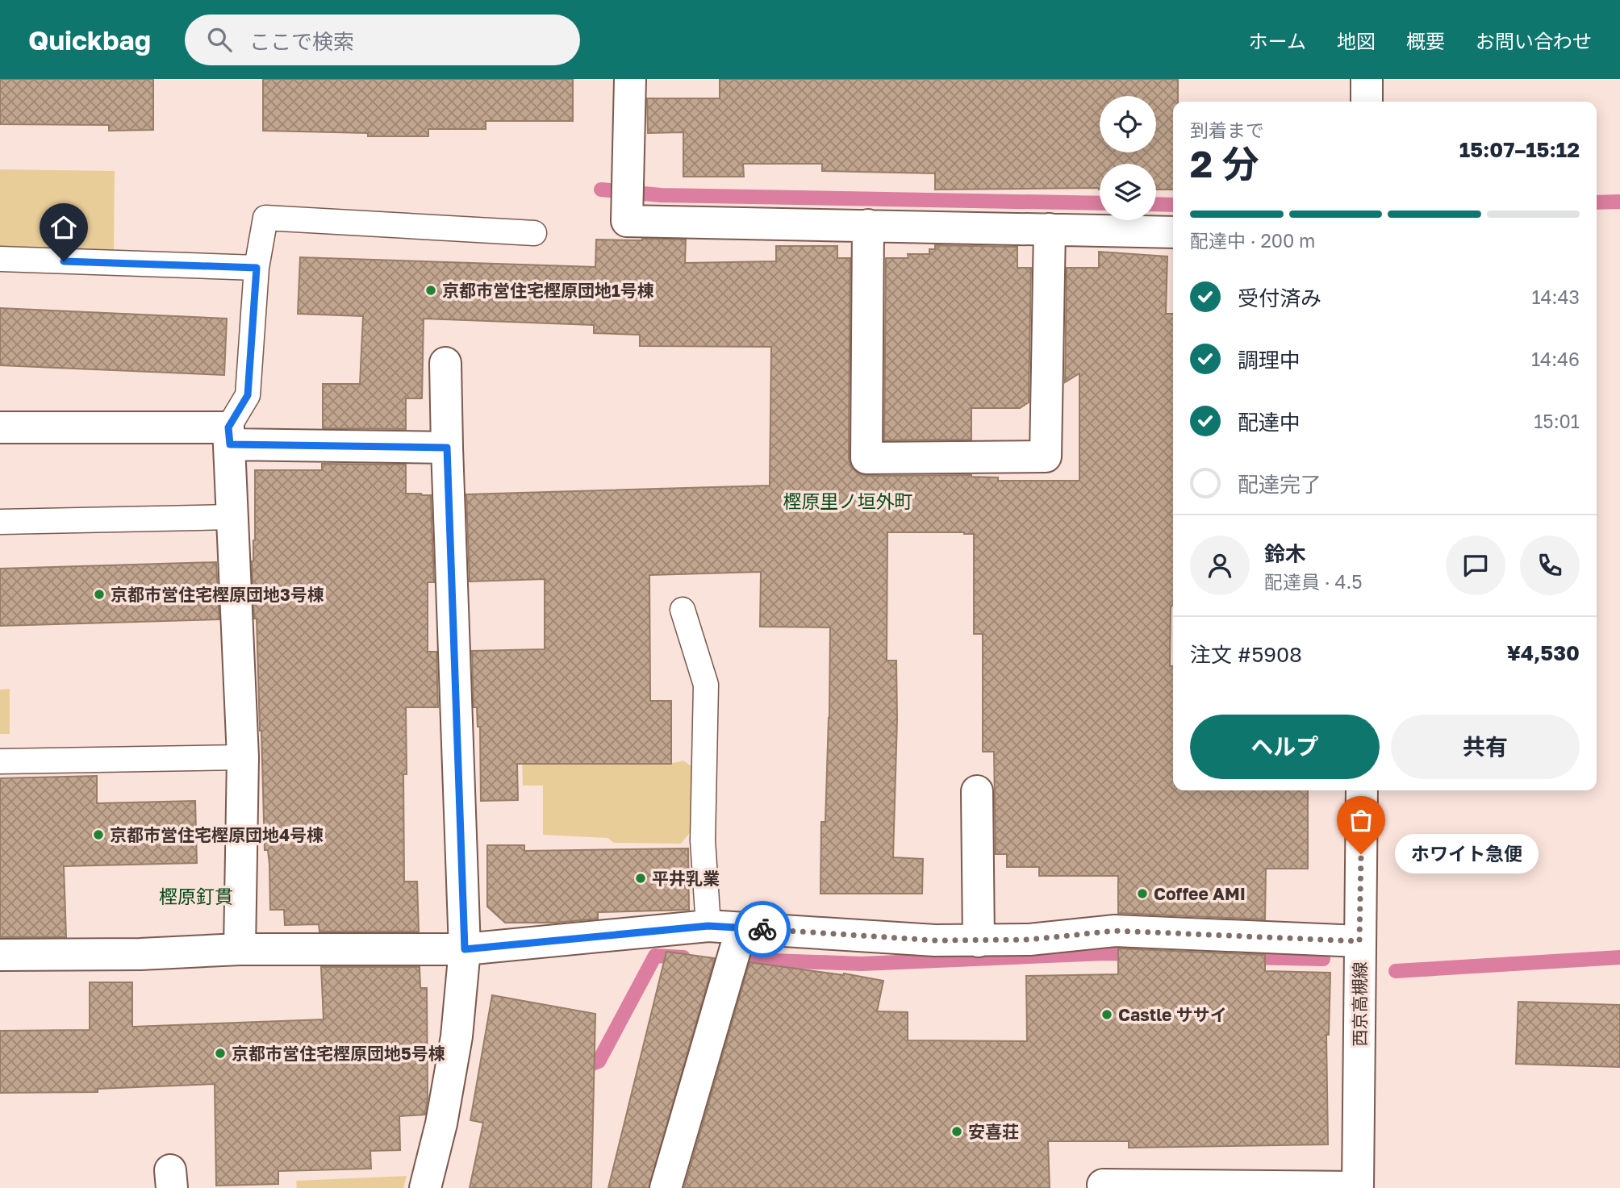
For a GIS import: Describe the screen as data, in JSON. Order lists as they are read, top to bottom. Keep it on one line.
{"streets":{"street":["西京高槻線"]},"districts":["樫原里ノ垣外町","樫原釘貫"],"places":["京都市営住宅樫原団地1号棟","京都市営住宅樫原団地3号棟","京都市営住宅樫原団地4号棟","ホワイト急便","平井乳業","Coffee AMI","Castle ササイ","京都市営住宅樫原団地5号棟","安喜荘"],"page":{"header":"Quickbag","search":"ここで検索","nav":["ホーム","地図","概要","お問い合わせ"],"heading":["2 分","到着まで","15:07–15:12"],"panel":["鈴木","配達員 · 4.5","注文 #5908","¥4,530"],"bar":"配達中 · 200 m","list":[["受付済み","14:43"],["調理中","14:46"],["配達中","15:01"],"配達完了"],"buttons":["ヘルプ","共有"],"bubble":"ホワイト急便"}}
